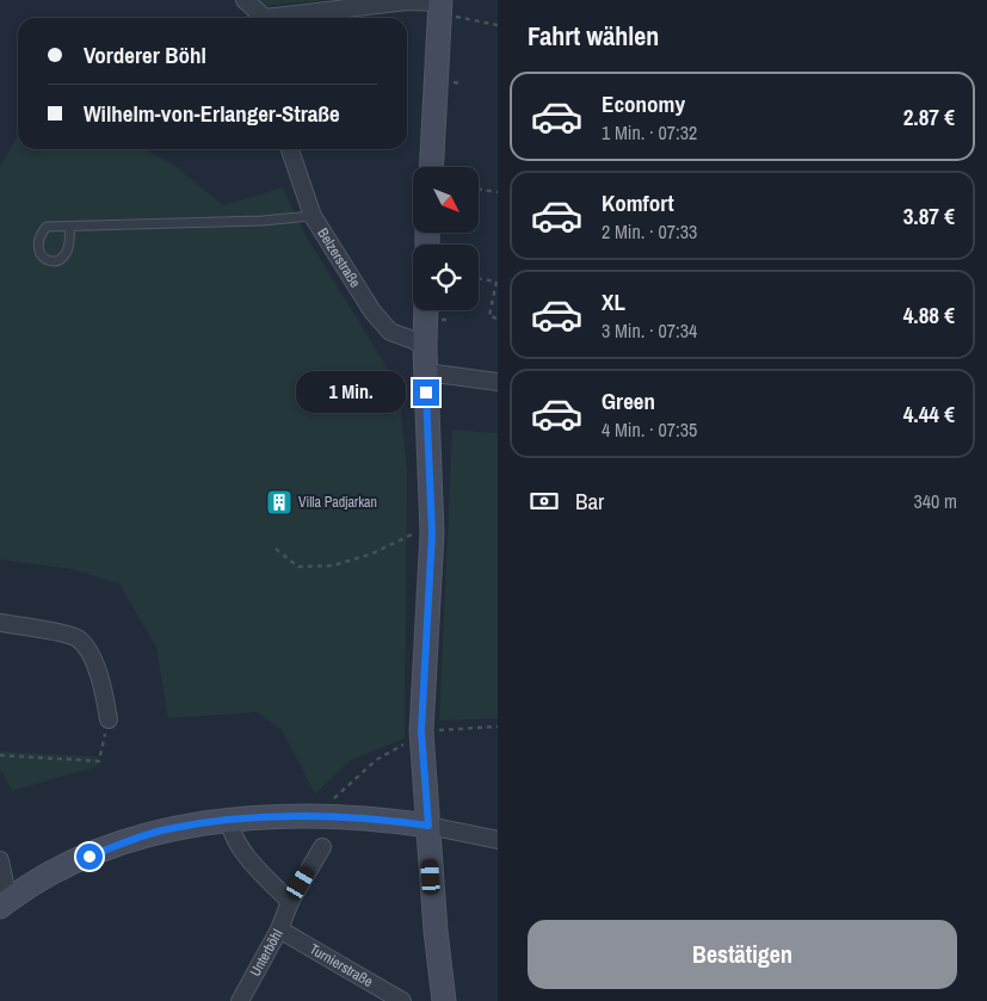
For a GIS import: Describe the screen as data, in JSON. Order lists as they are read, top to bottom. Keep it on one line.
{"streets":{"street":["Belzerstraße","Unterböhl","Turnierstraße"]},"crossings":[["Unterböhl","Turnierstraße"]],"places":{"building":["Villa Padjarkan"]},"north":"bottom right","page":{"heading":"Fahrt wählen","banner":["Vorderer Böhl","Wilhelm-von-Erlanger-Straße"],"list":[{"name":"Economy","note":"1 Min. · 07:32","value":"2.87 €"},{"name":"Komfort","note":"2 Min. · 07:33","value":"3.87 €"},{"name":"XL","note":"3 Min. · 07:34","value":"4.88 €"},{"name":"Green","note":"4 Min. · 07:35","value":"4.44 €"}],"bubble":"1 Min.","pay":["Bar","340 m"],"buttons":"Bestätigen"}}
